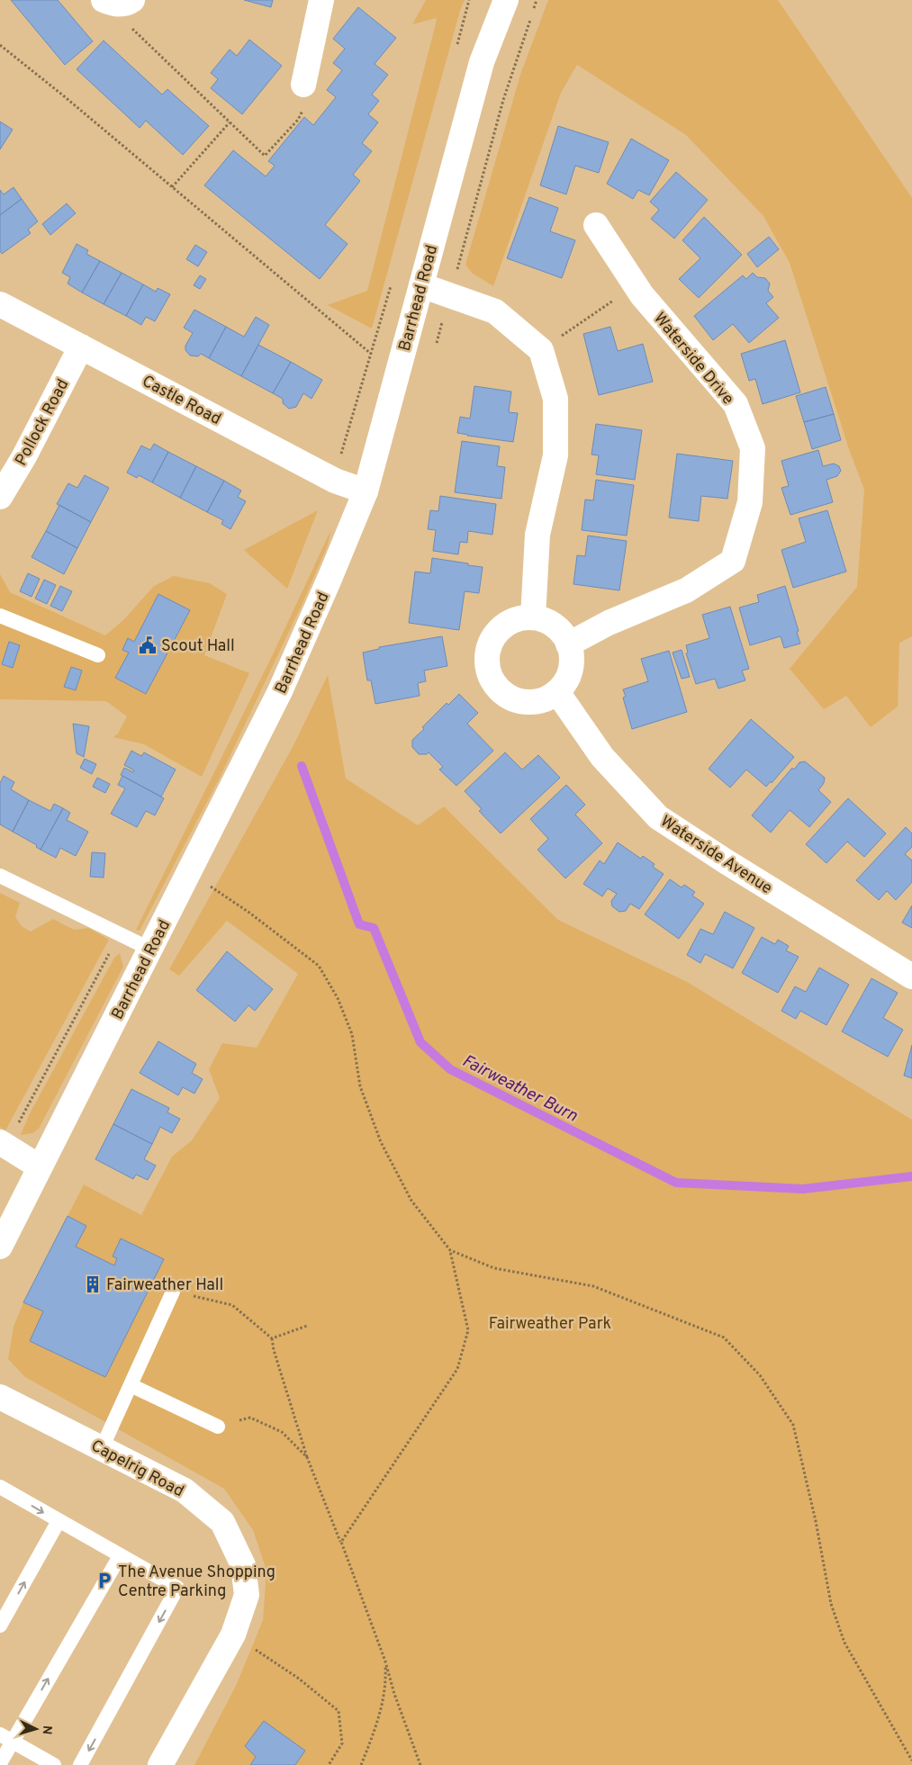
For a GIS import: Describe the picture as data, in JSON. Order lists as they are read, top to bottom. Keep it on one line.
{"streets":{"street":["Barrhead Road","Waterside Drive","Castle Road","Pollock Road","Waterside Avenue","Capelrig Road"]},"crossings":[["Barrhead Road","Castle Road"],["Waterside Drive","Waterside Avenue"],["Castle Road","Pollock Road"]],"water":["Fairweather Burn"],"parks":["Fairweather Park"],"places":{"public building":["Scout Hall"],"building":["Fairweather Hall"],"parking":["The Avenue Shopping Centre Parking"]},"north":"right"}
